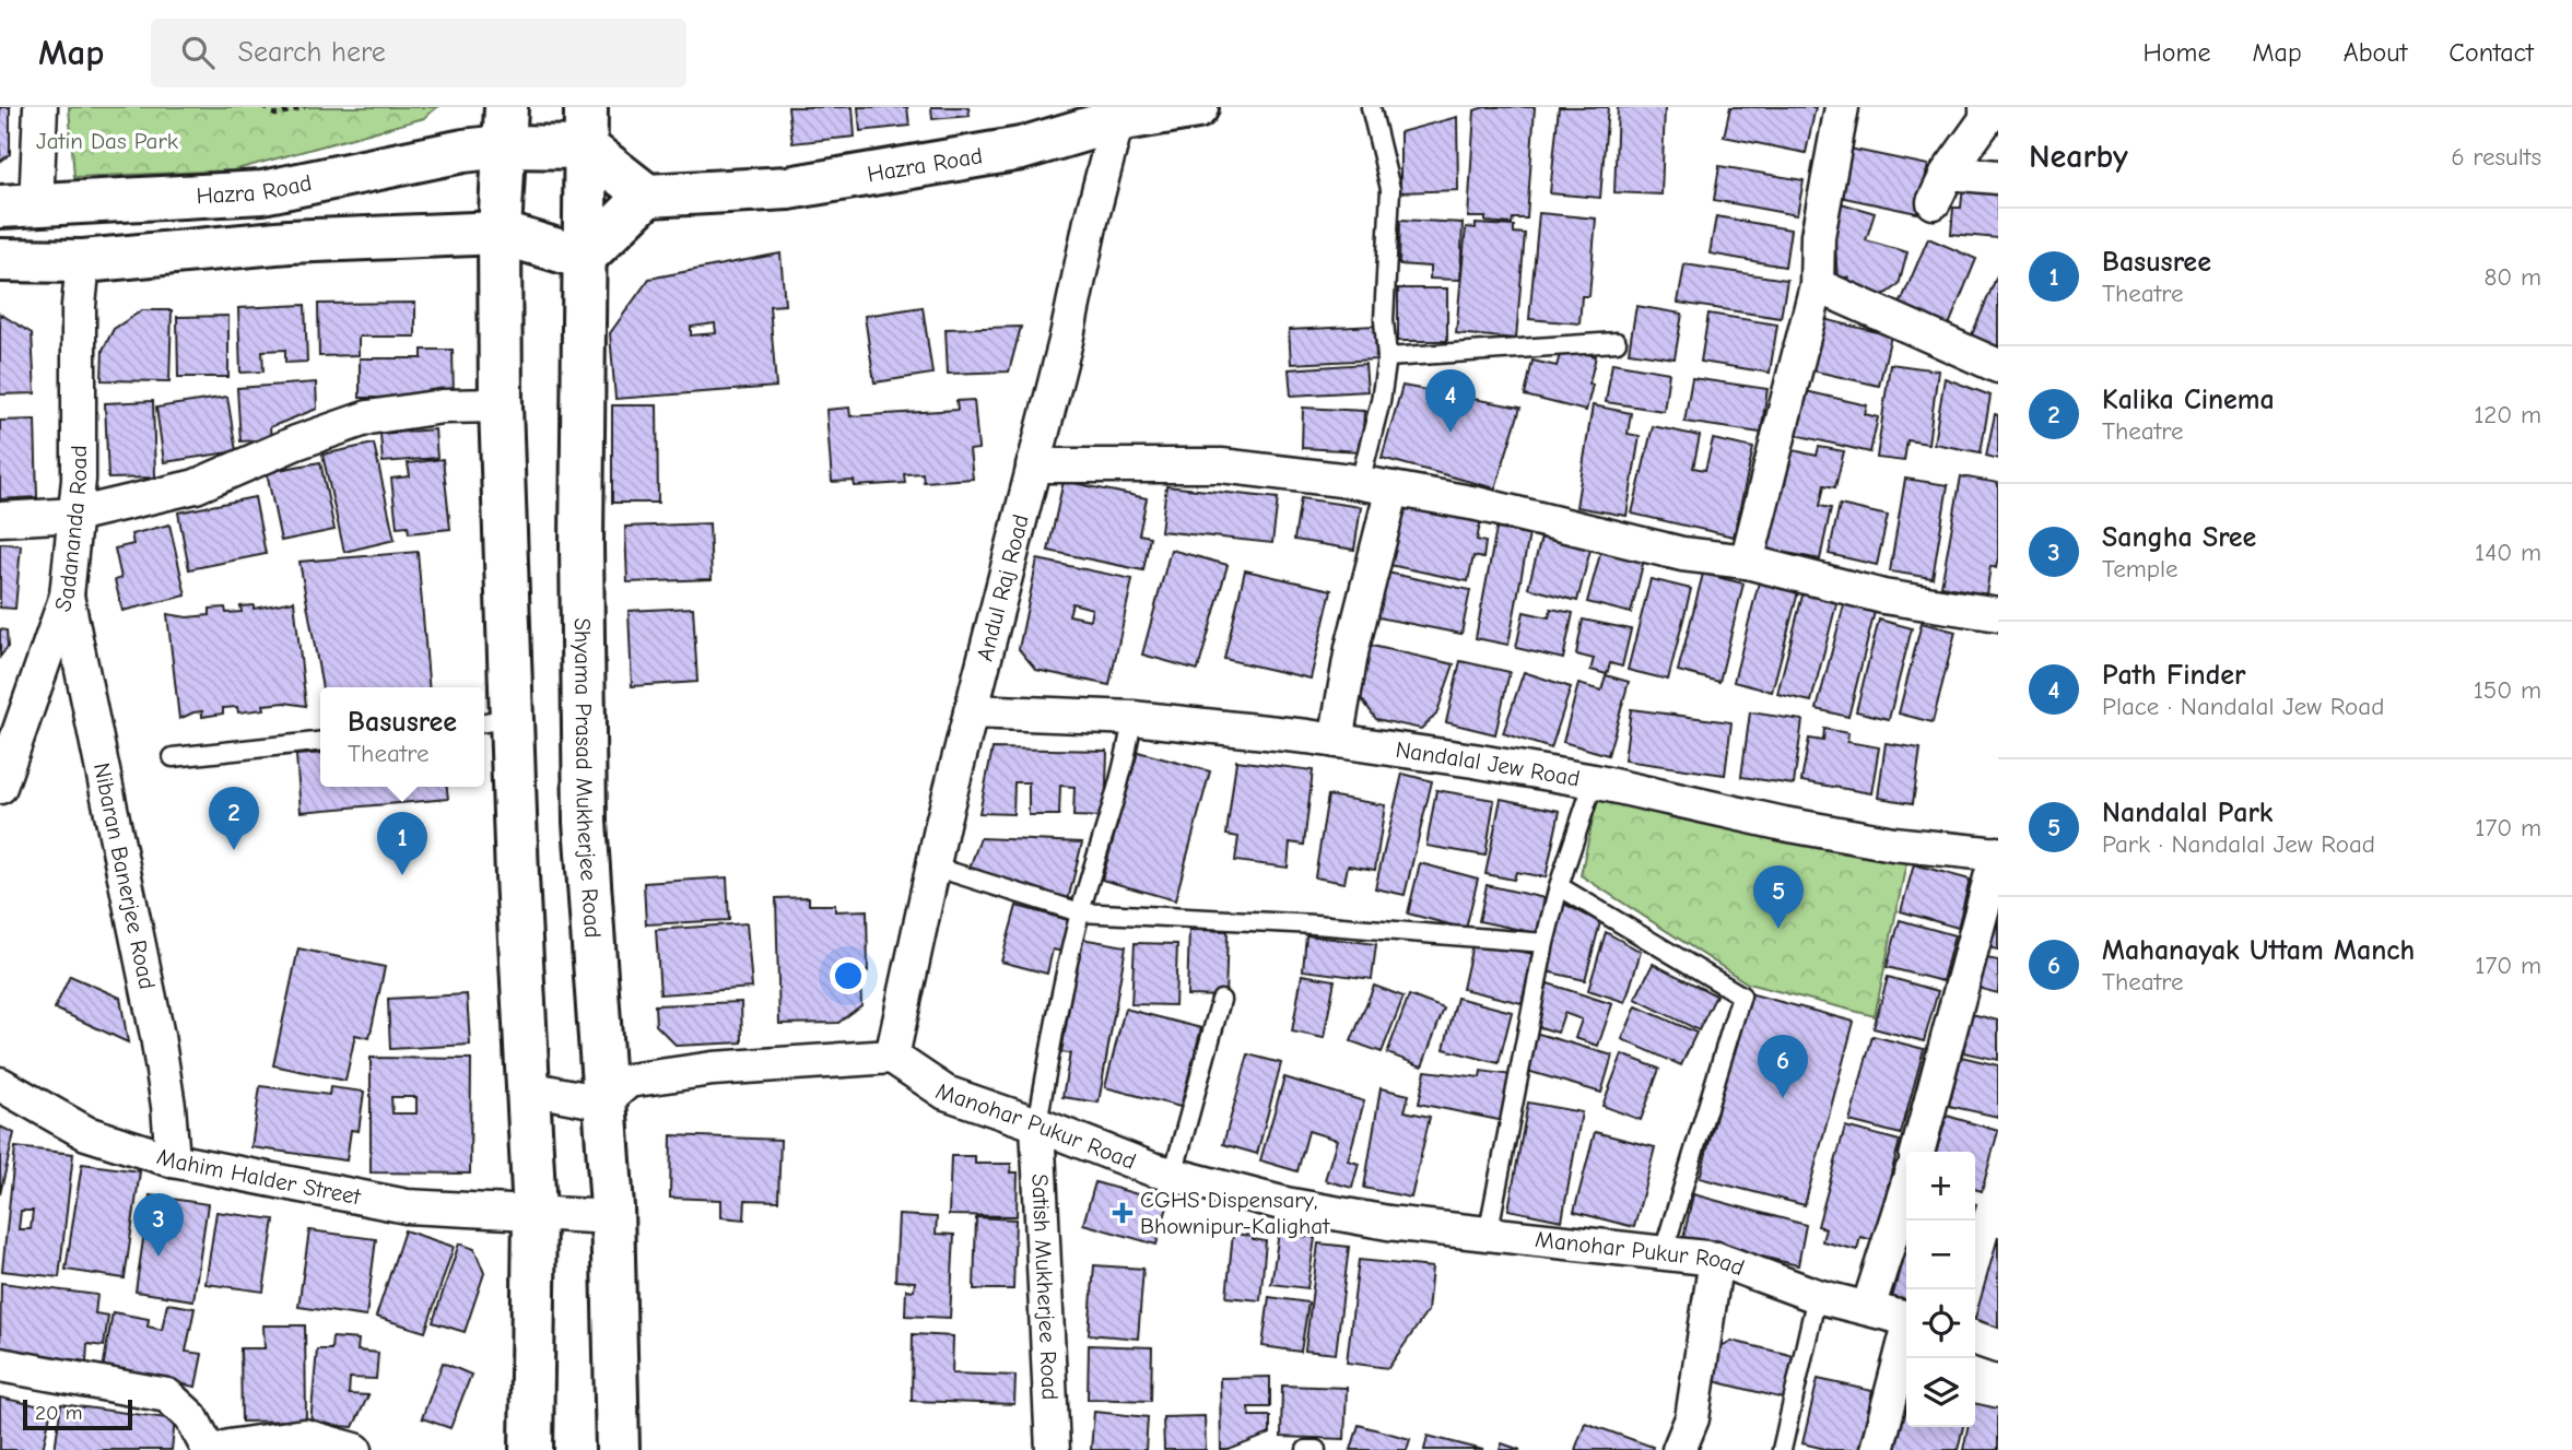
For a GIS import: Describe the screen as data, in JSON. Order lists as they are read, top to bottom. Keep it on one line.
{"streets":{"main road":["Hazra Road","Shyama Prasad Mukherjee Road"],"street":["Sadananda Road","Andul Raj Road","Nandalal Jew Road","Nibaran Banerjee Road","Manohar Pukur Road","Mahim Halder Street","Satish Mukherjee Road"]},"crossings":[["Hazra Road","Andul Raj Road"],["Hazra Road","Shyama Prasad Mukherjee Road"],["Sadananda Road","Nibaran Banerjee Road"],["Andul Raj Road","Nandalal Jew Road"],["Andul Raj Road","Manohar Pukur Road"],["Shyama Prasad Mukherjee Road","Mahim Halder Street"],["Nibaran Banerjee Road","Mahim Halder Street"],["Manohar Pukur Road","Satish Mukherjee Road"]],"parks":["Jatin Das Park"],"places":{"health":["CGHS Dispensary, Bhownipur-Kalighat"]},"scale_bar":"20 m","page":{"header":"Map","search":"Search here","nav":["Home","Map","About","Contact"],"heading":["Nearby","6 results"],"list":[{"mark":"1","name":"Basusree","note":"Theatre","value":"80 m"},{"mark":"2","name":"Kalika Cinema","note":"Theatre","value":"120 m"},{"mark":"3","name":"Sangha Sree","note":"Temple","value":"140 m"},{"mark":"4","name":"Path Finder","note":"Place · Nandalal Jew Road","value":"150 m"},{"mark":"5","name":"Nandalal Park","note":"Park · Nandalal Jew Road","value":"170 m"},{"mark":"6","name":"Mahanayak Uttam Manch","note":"Theatre","value":"170 m"}],"pins":["4","2","1","5","6","3"],"popup":["Basusree","Theatre"],"map_buttons":["+","−"],"scale":"20 m"}}
